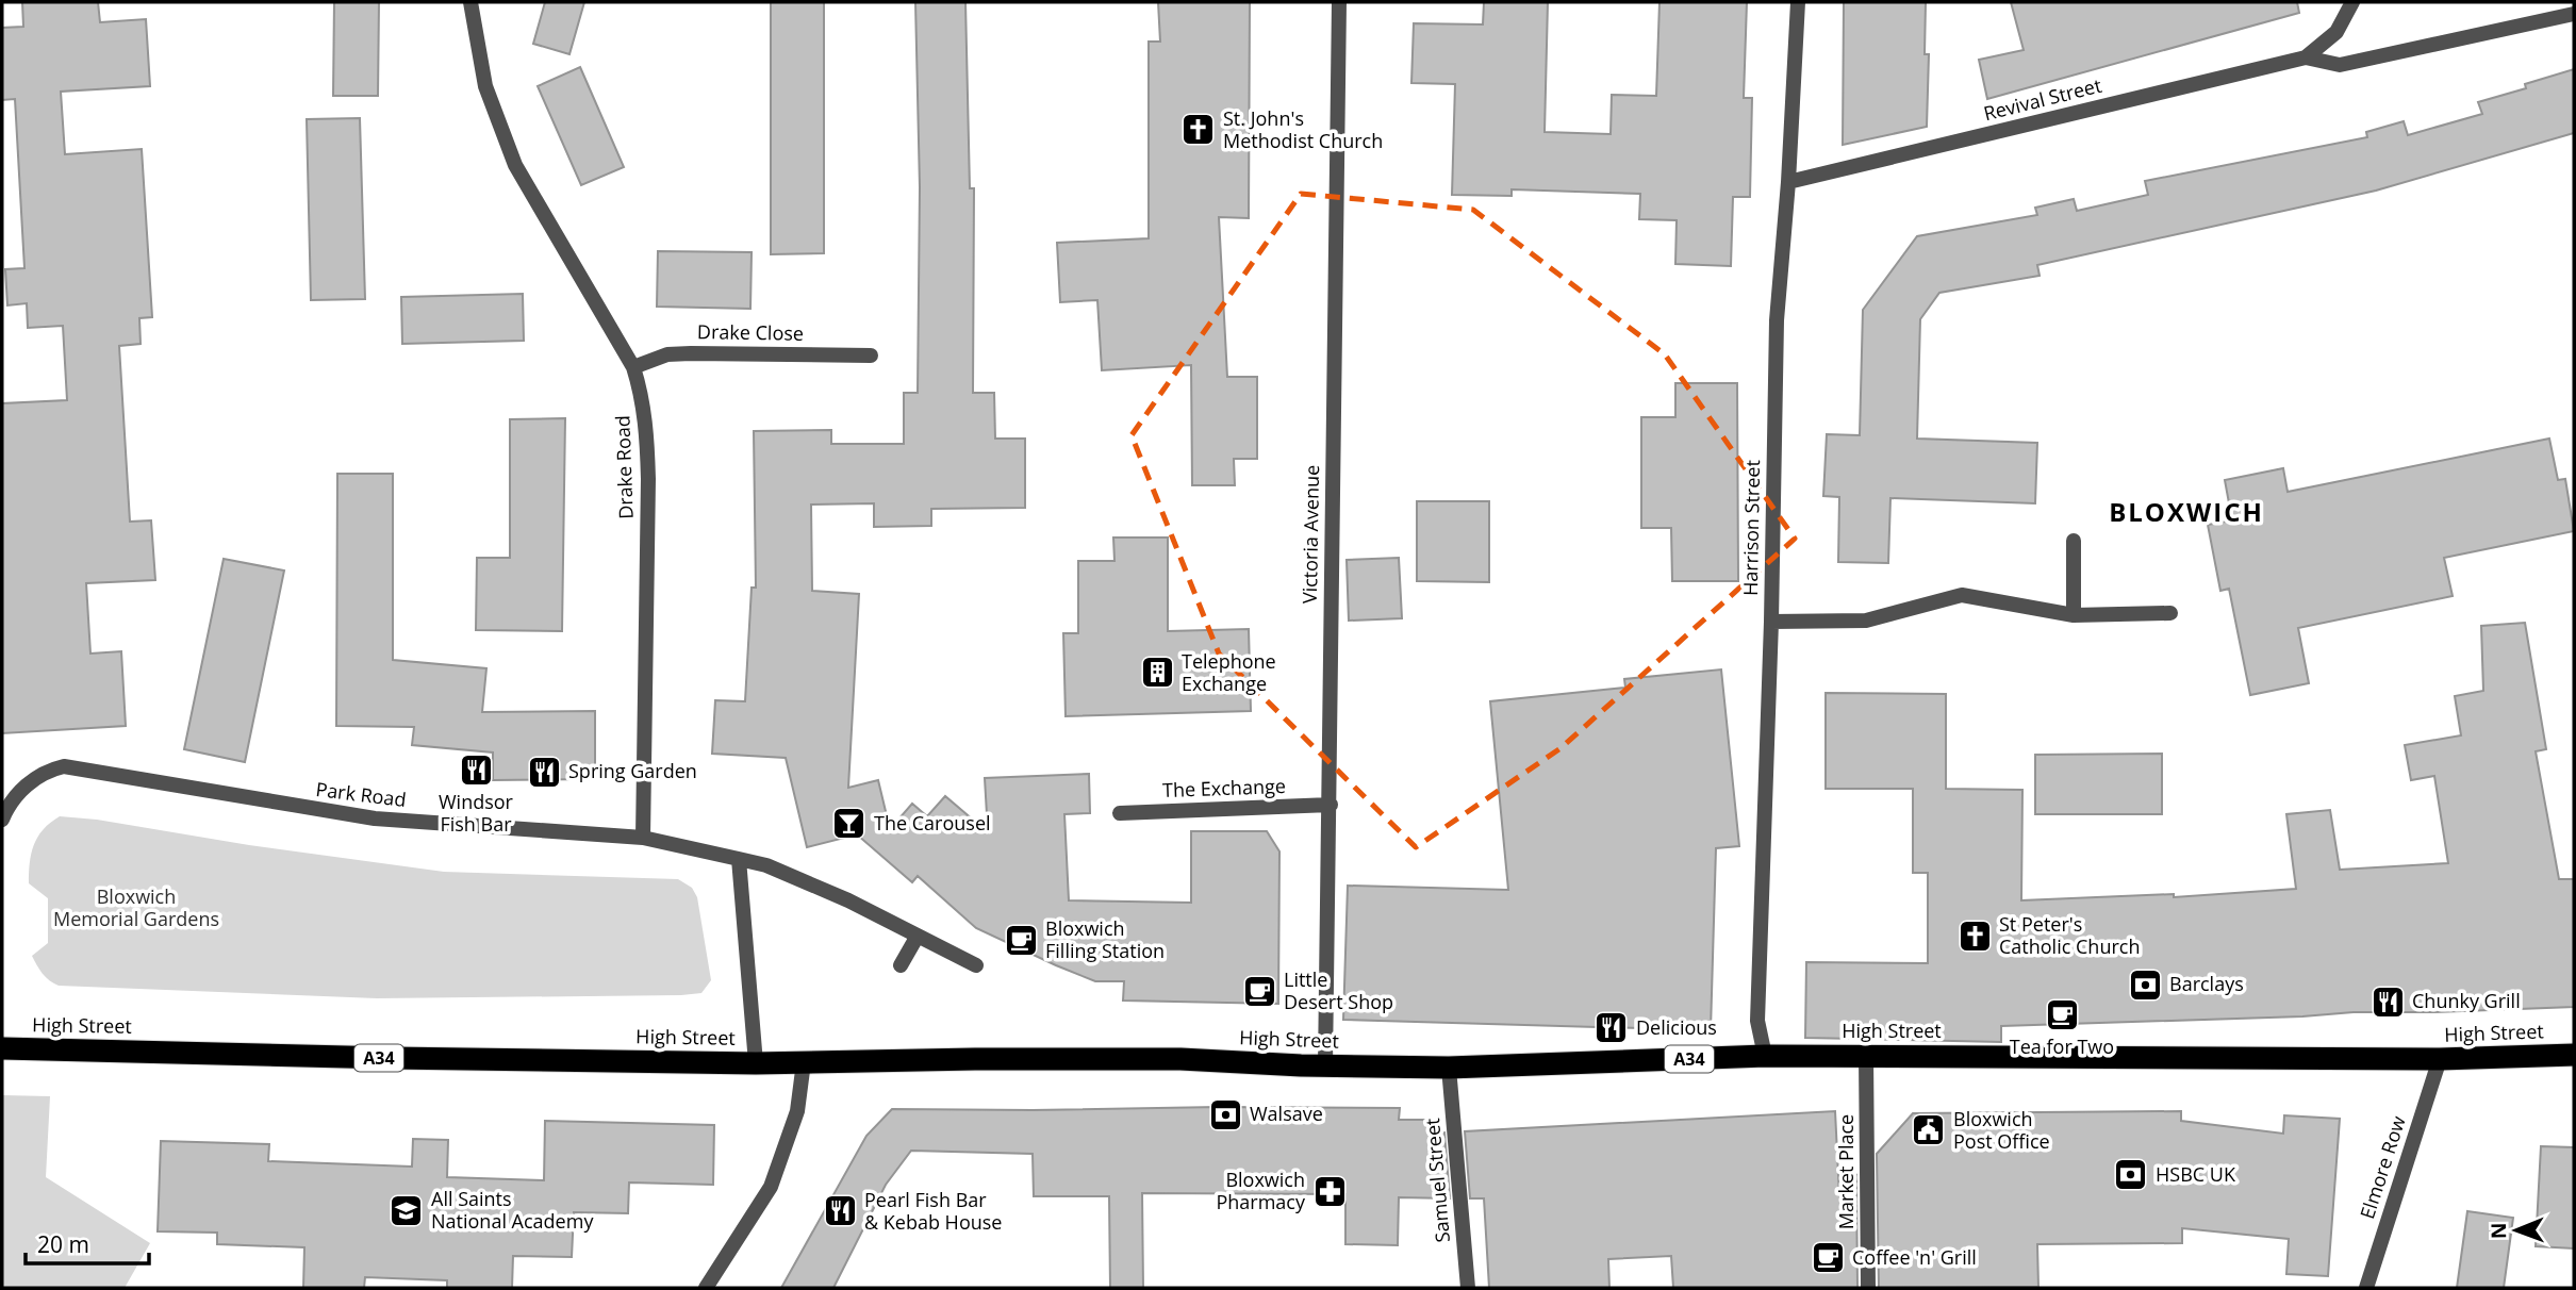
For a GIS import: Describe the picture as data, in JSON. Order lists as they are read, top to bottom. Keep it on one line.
{"streets":{"highway":["High Street","A34"],"street":["Revival Street","Drake Close","Drake Road","Harrison Street","Victoria Avenue","The Exchange","Park Road","Elmore Row","Market Place","Samuel Street"]},"crossings":[["Revival Street","Harrison Street"],["Drake Close","Drake Road"],["Drake Road","Park Road"],["Harrison Street","High Street"],["Victoria Avenue","The Exchange"],["Victoria Avenue","High Street"],["High Street","Elmore Row"],["High Street","Market Place"],["High Street","Samuel Street"]],"districts":["BLOXWICH"],"parks":["Bloxwich Memorial Gardens"],"places":{"church":["St. John's Methodist Church","St Peter's Catholic Church"],"building":["Telephone Exchange"],"restaurant":["Windsor Fish Bar","Spring Garden","Chunky Grill","Delicious","Pearl Fish Bar & Kebab House"],"bar":["The Carousel"],"cafe":["Bloxwich Filling Station","Little Desert Shop","Tea for Two","Coffee 'n' Grill"],"bank":["Barclays","Walsave","HSBC UK"],"public building":["Bloxwich Post Office"],"pharmacy":["Bloxwich Pharmacy"],"school or university":["All Saints National Academy"]},"scale_bar":"20 m","north":"left"}
